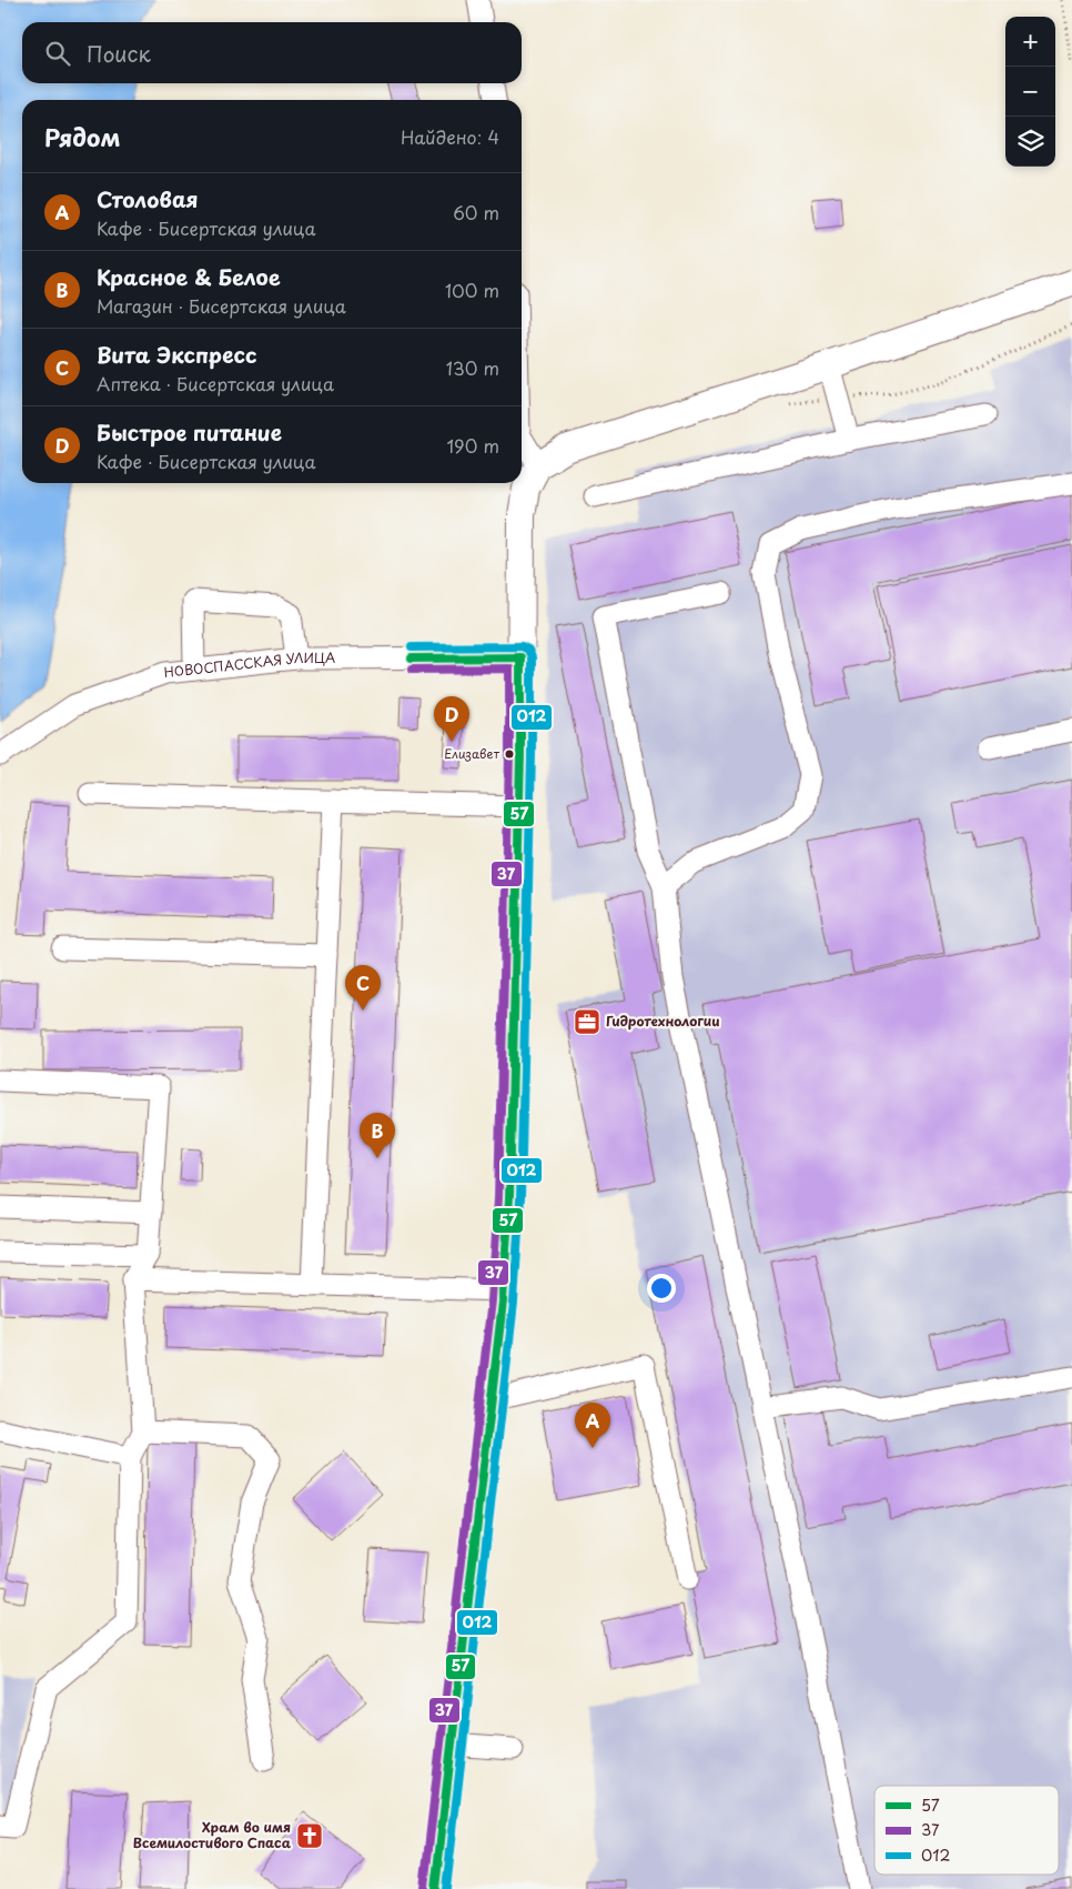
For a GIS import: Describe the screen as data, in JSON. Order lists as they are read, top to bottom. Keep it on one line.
{"streets":{"street":["НОВОСПАССКАЯ УЛИЦА"]},"places":{"other":["Елизавет"],"office":["Гидротехнологии"],"church":["Храм во имя Всемилостивого Спаса"]},"lines":["transit line 012","transit line 57","transit line 37"],"legend":["57","37","012"],"page":{"map_buttons":["+","−"],"search":"Поиск","heading":["Рядом","Найдено: 4"],"list":[{"mark":"A","name":"Столовая","note":"Кафе · Бисертская улица","value":"60 m"},{"mark":"B","name":"Красное & Белое","note":"Магазин · Бисертская улица","value":"100 m"},{"mark":"C","name":"Вита Экспресс","note":"Аптека · Бисертская улица","value":"130 m"},{"mark":"D","name":"Быстрое питание","note":"Кафе · Бисертская улица","value":"190 m"}],"pins":["D","C","B","A"]}}
